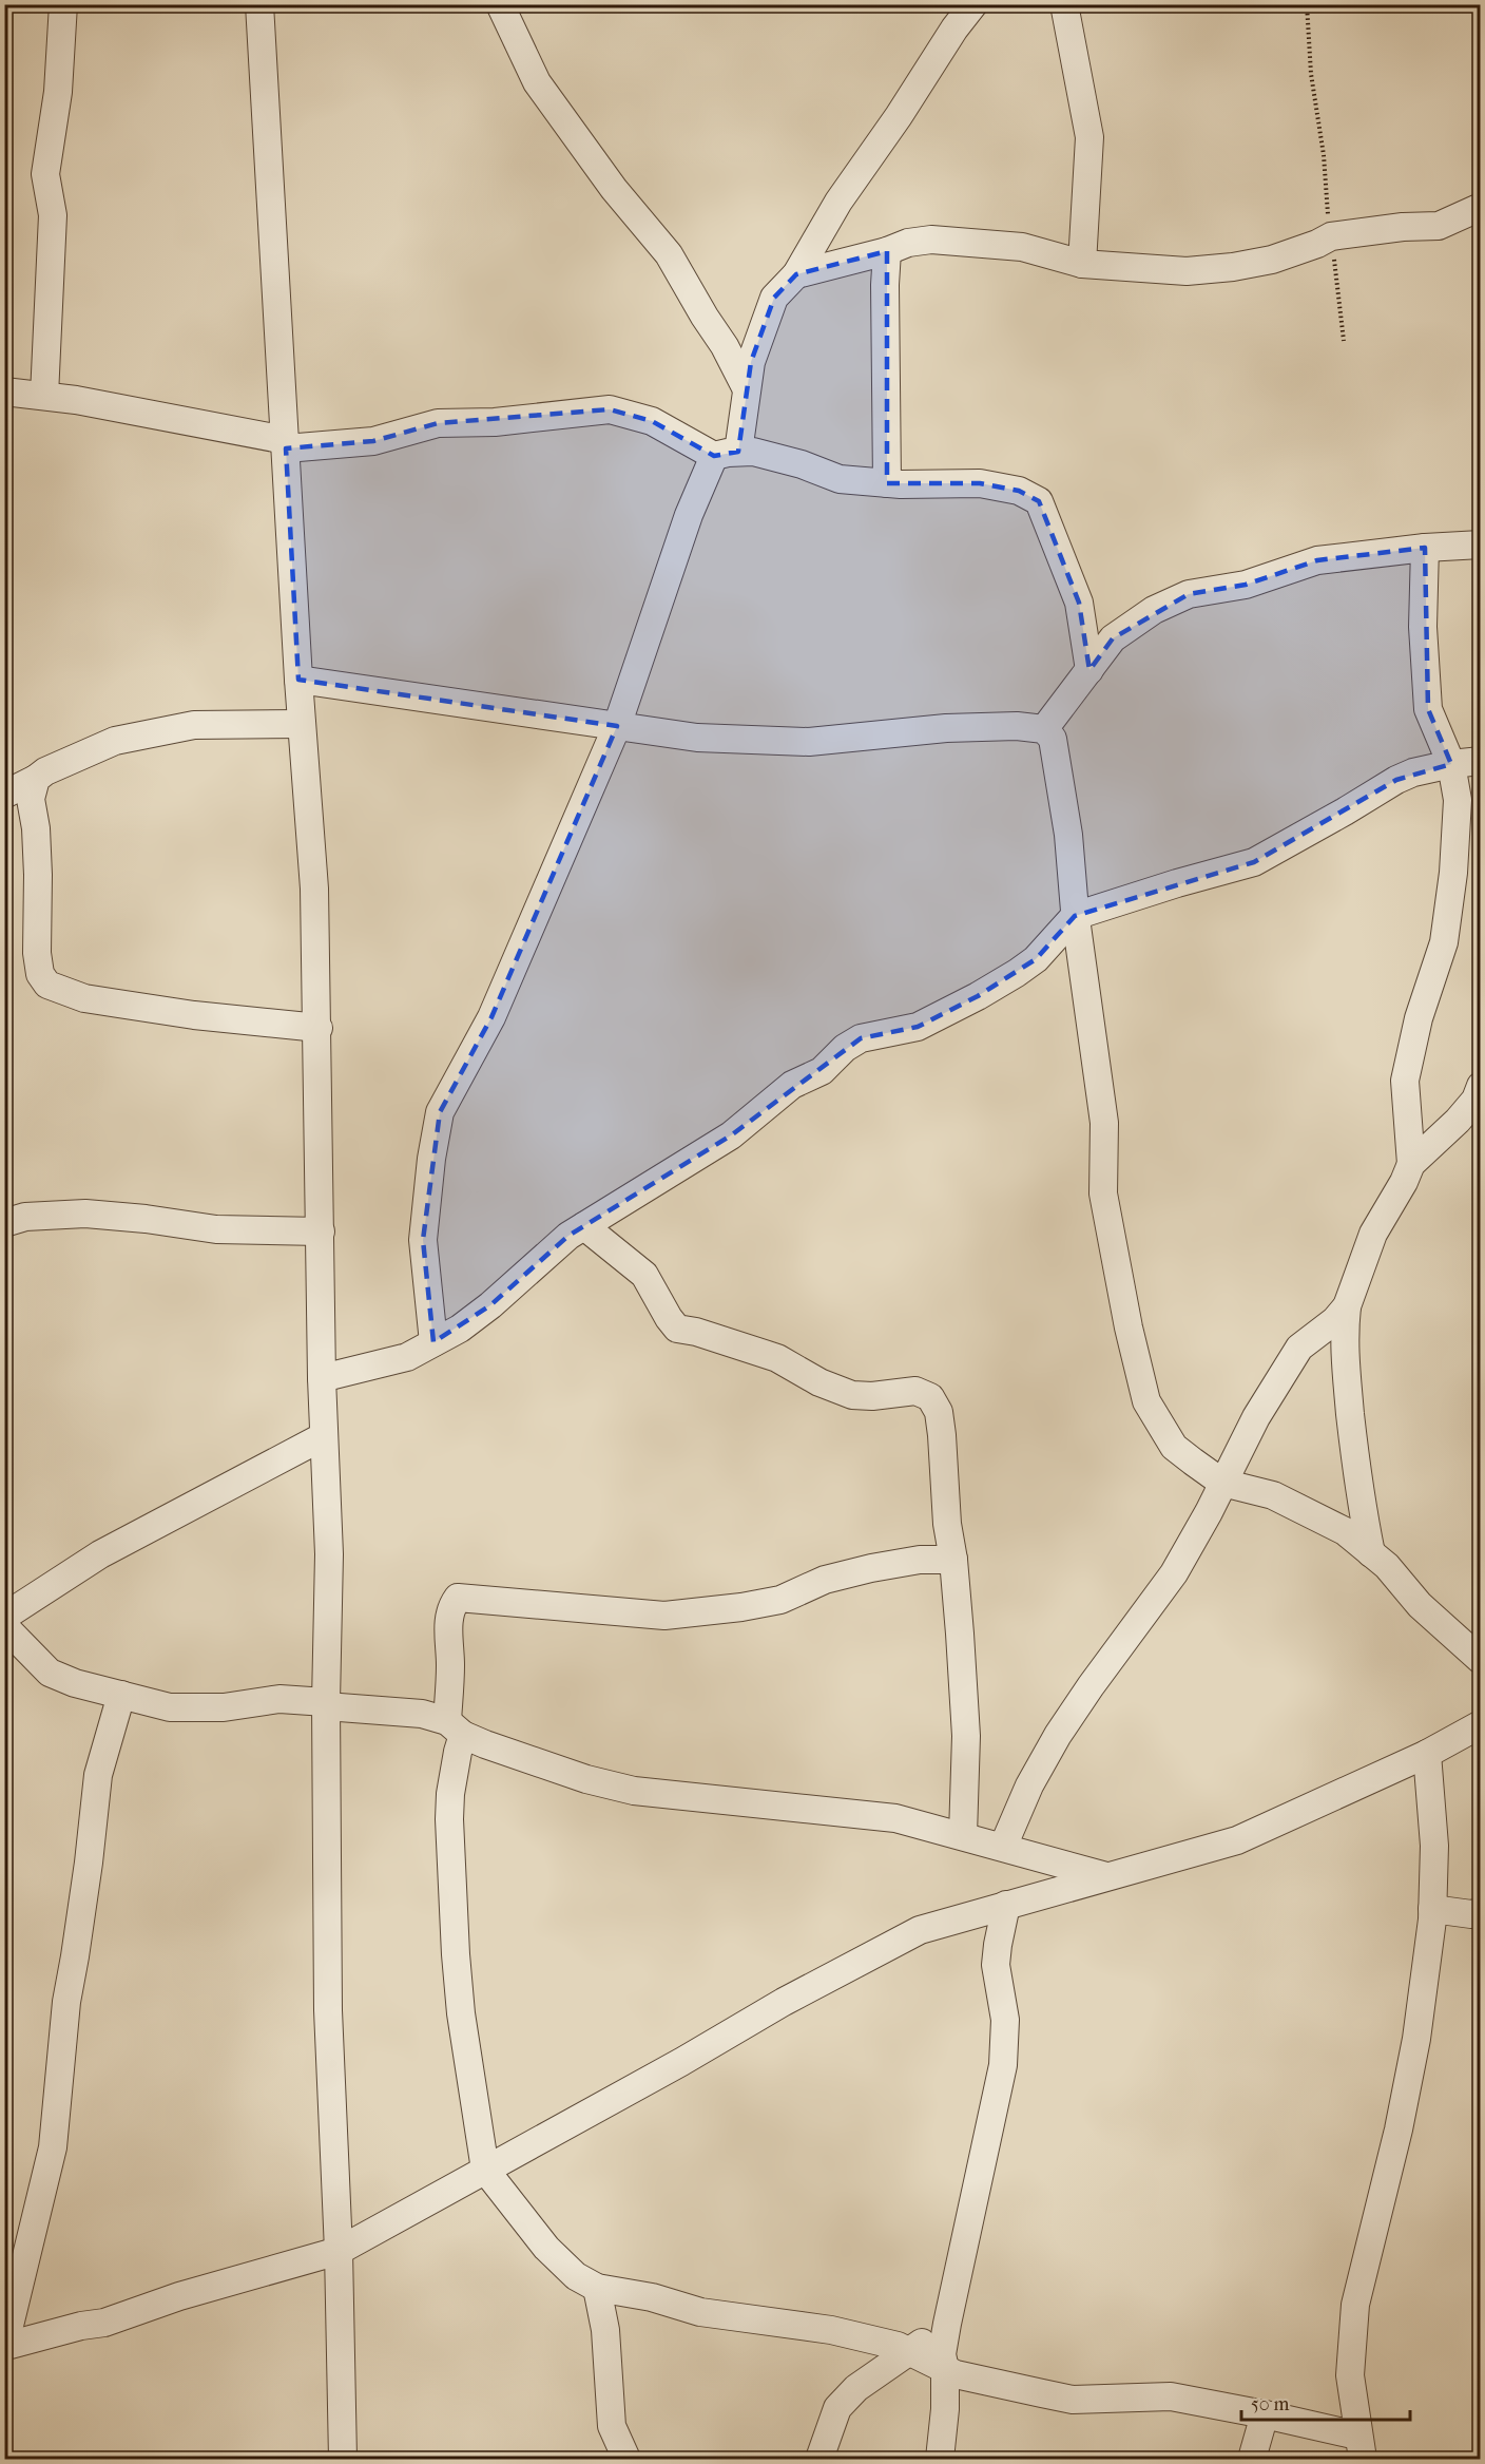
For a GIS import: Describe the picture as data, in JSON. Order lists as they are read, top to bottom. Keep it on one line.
{"scale_bar":"50 m"}
